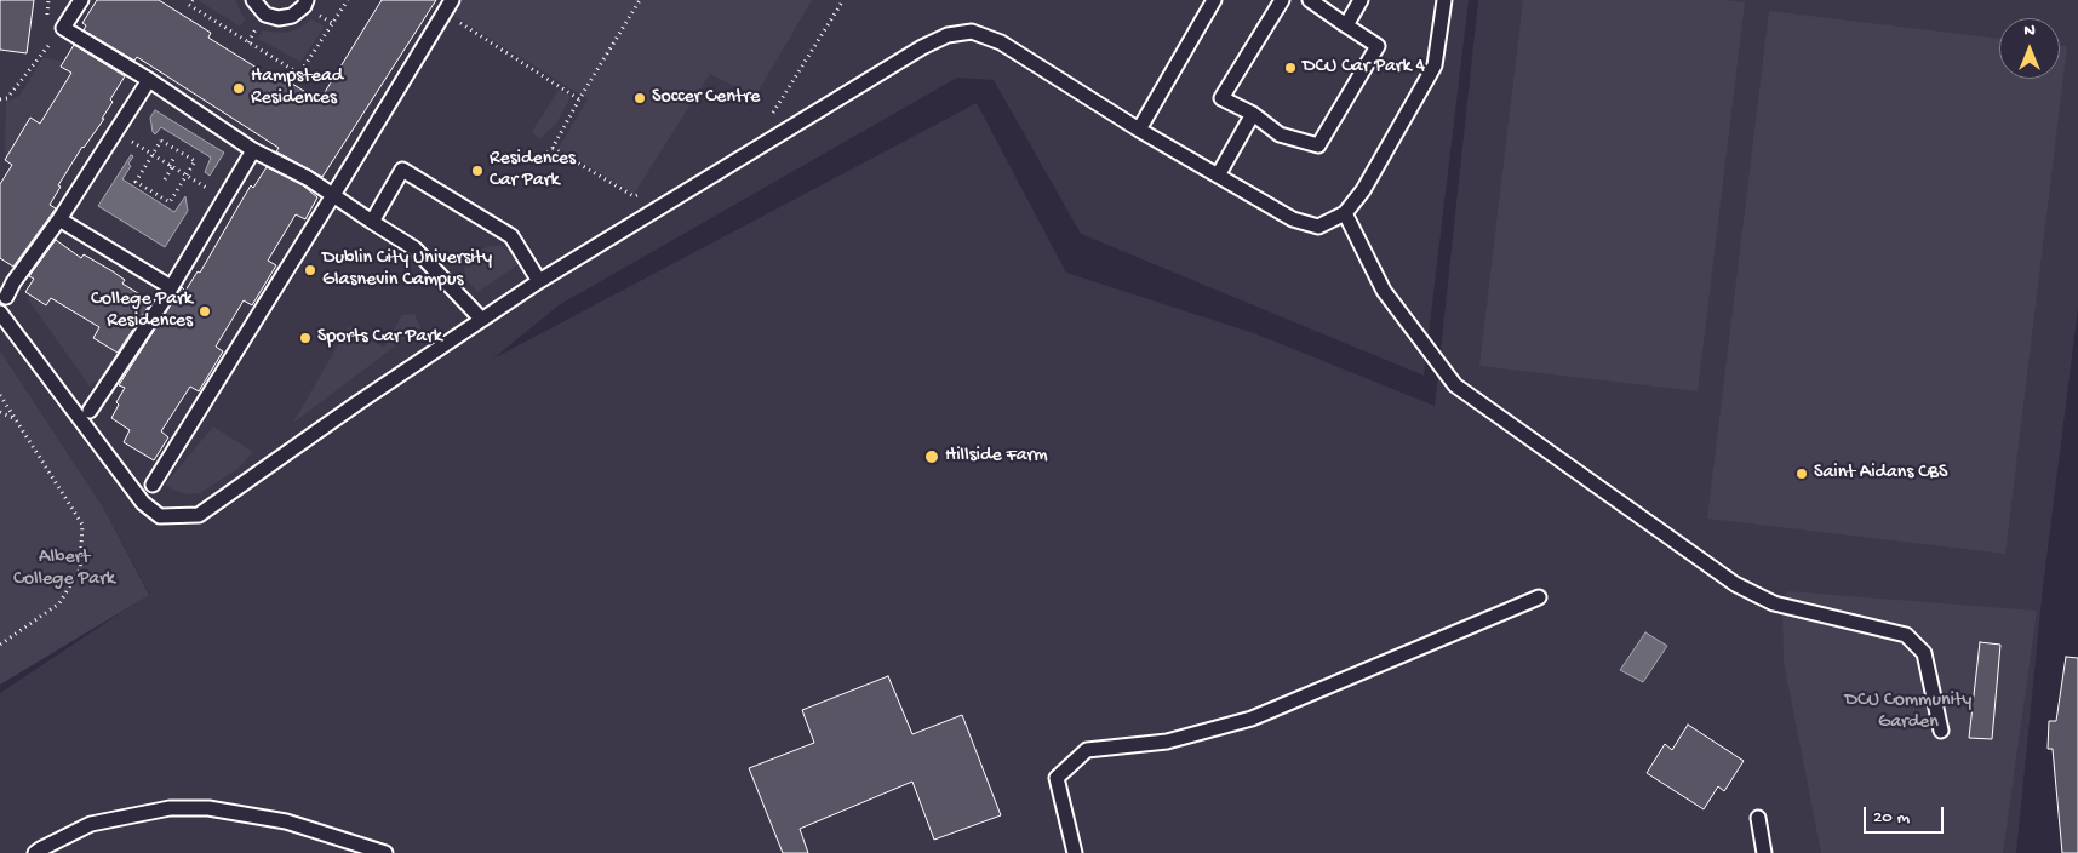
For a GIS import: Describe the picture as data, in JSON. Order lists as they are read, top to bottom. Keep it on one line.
{"parks":["Albert College Park","DCU Community Garden"],"places":["DCU Car Park 4","Hampstead Residences","Soccer Centre","Residences Car Park","Dublin City University Glasnevin Campus","College Park Residences","Sports Car Park","Hillside Farm","Saint Aidans CBS"],"scale_bar":"20 m","north":"top"}
